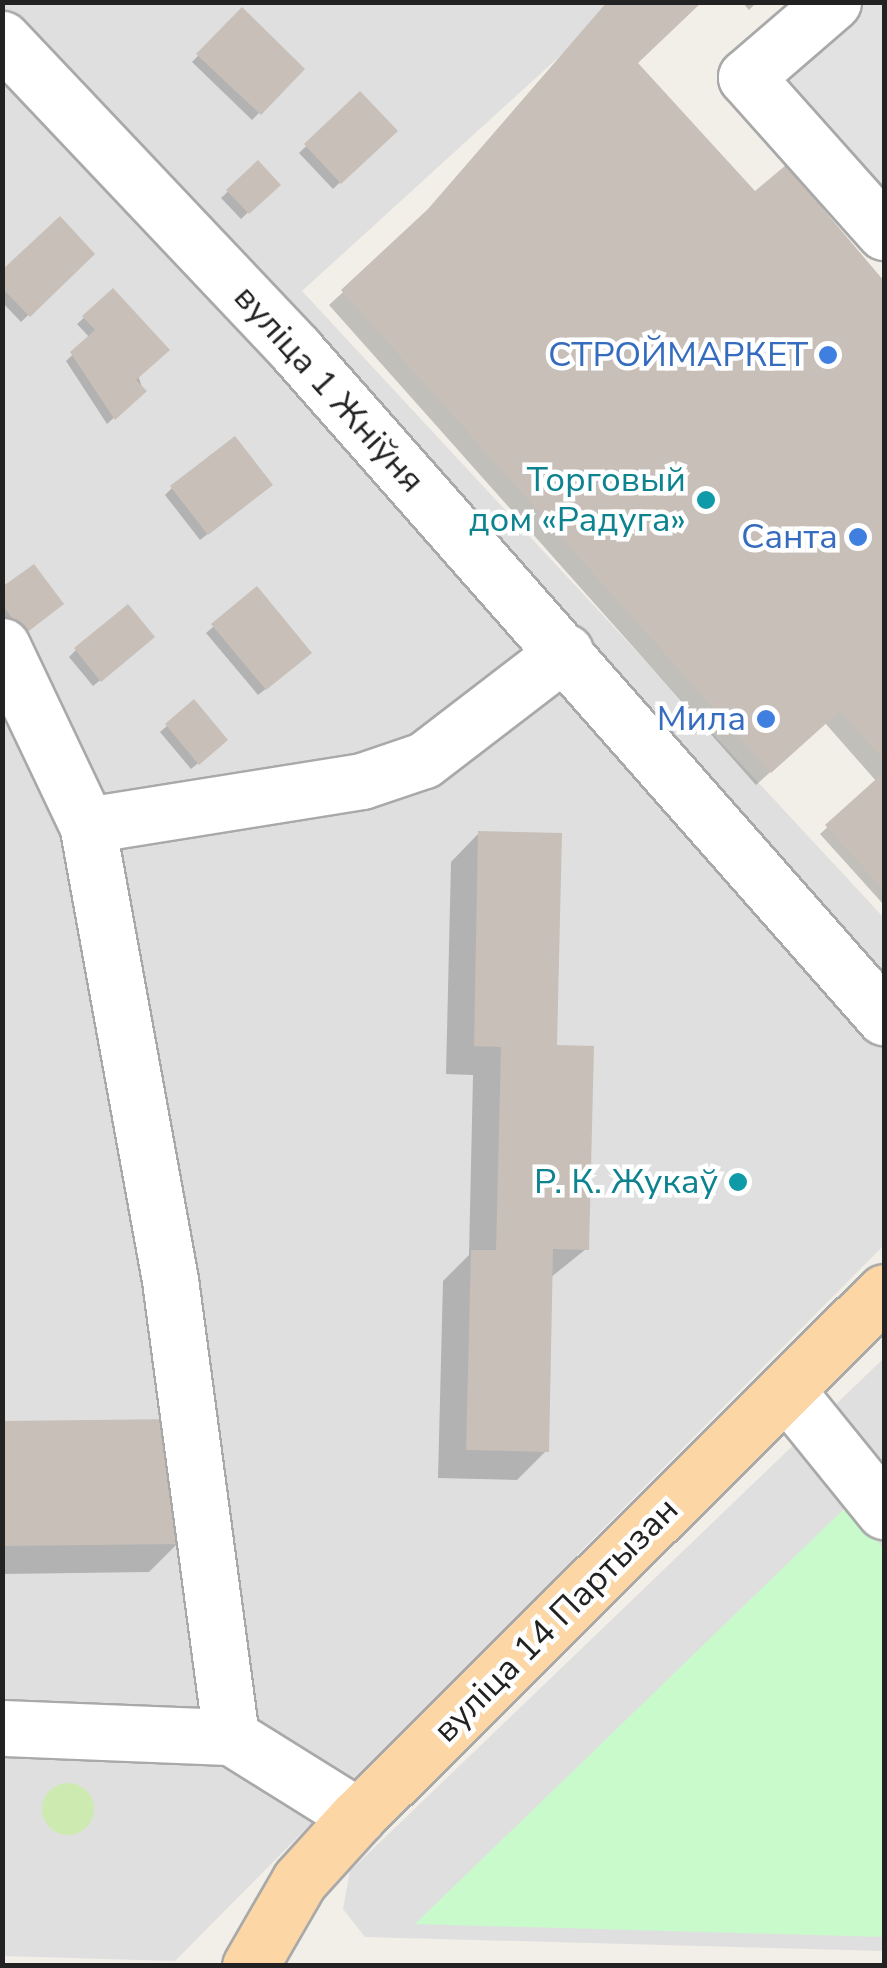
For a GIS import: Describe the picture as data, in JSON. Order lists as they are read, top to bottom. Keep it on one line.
{"streets":{"main road":["вуліца 14 Партызан"],"street":["вуліца 1 Жніўня"]},"places":["СТРОЙМАРКЕТ","Торговый дом «Радуга»","Санта","Мила","Р. К. Жукаў"]}
